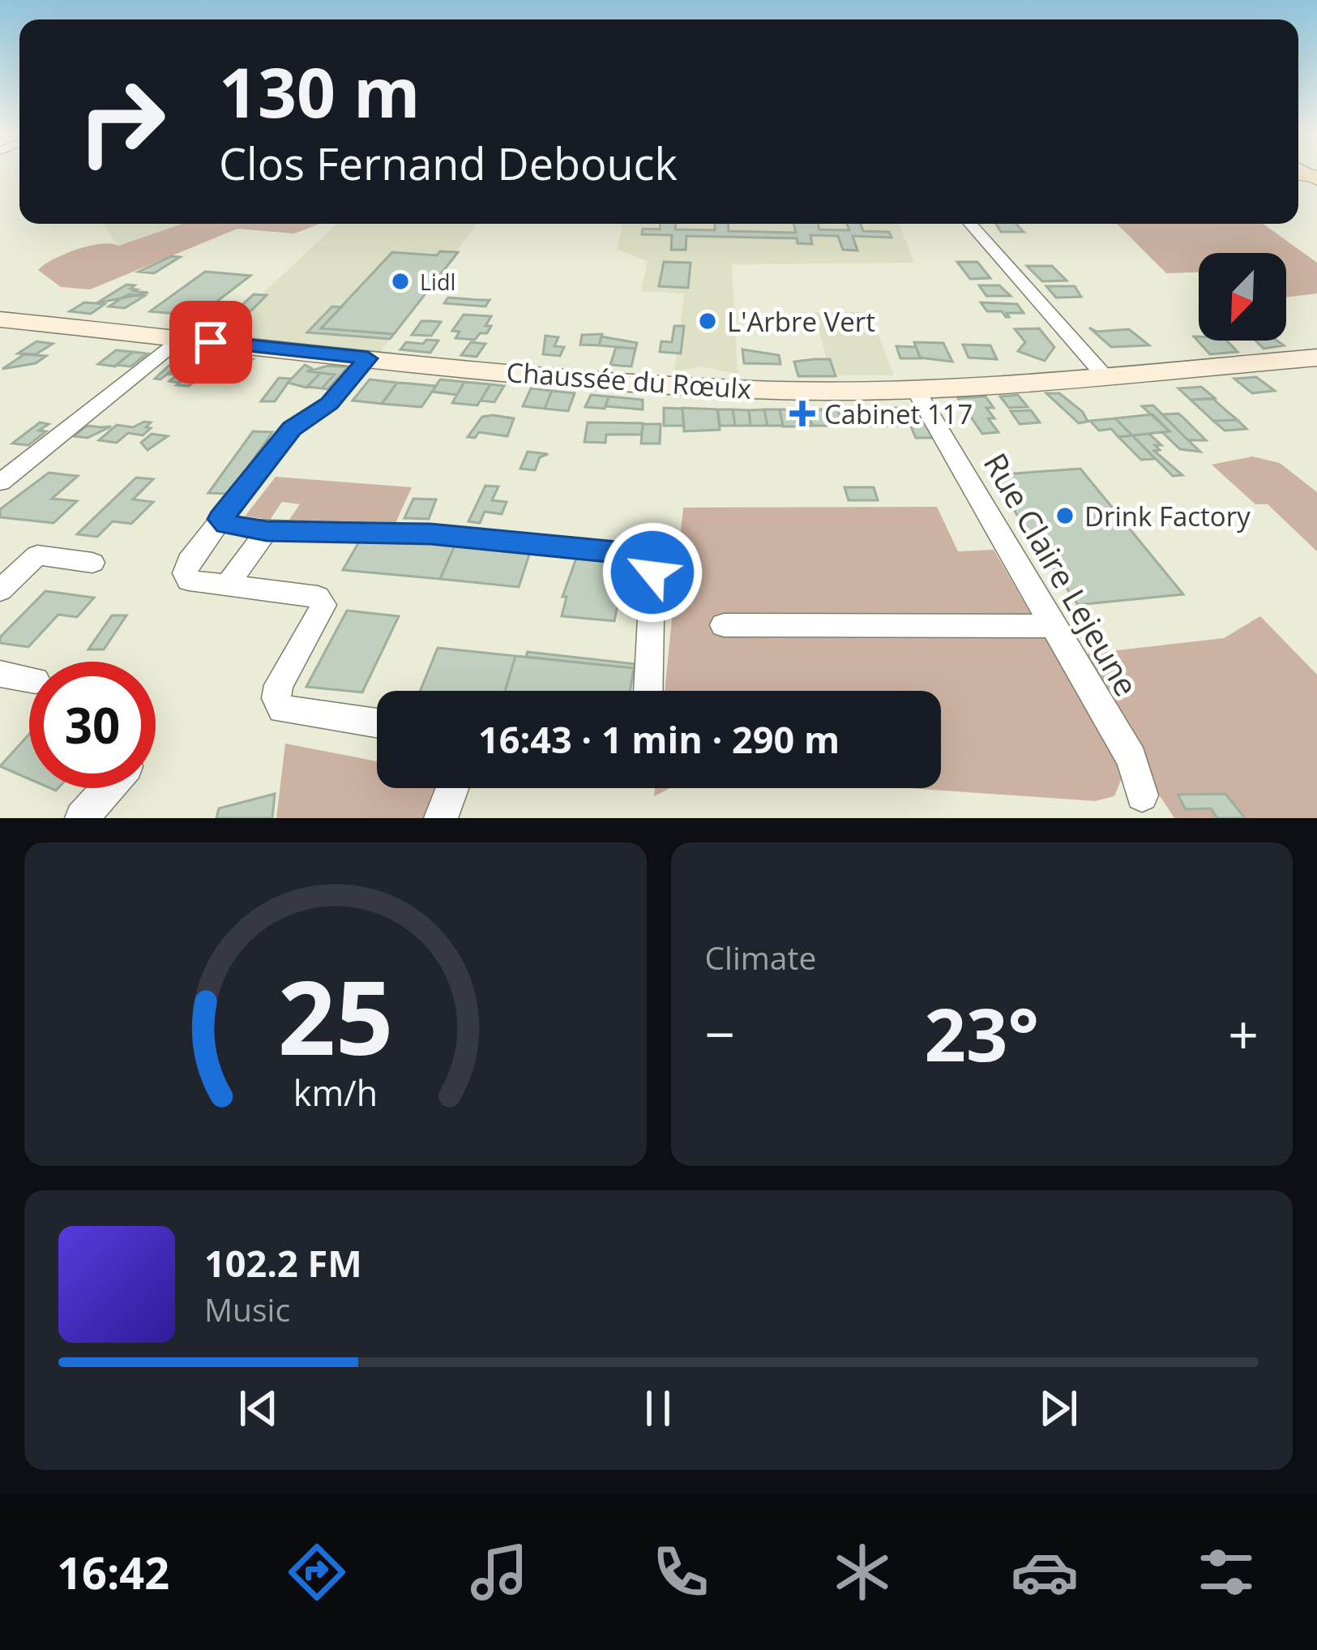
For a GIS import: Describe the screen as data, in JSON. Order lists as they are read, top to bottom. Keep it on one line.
{"streets":{"main road":["Chaussée du Rœulx"],"street":["Rue Claire Lejeune"]},"crossings":[["Chaussée du Rœulx","Rue Claire Lejeune"]],"places":{"other":["Lidl","L'Arbre Vert","Drink Factory"],"health":["Cabinet 117"]},"north":"bottom left","page":{"turn":["130 m","Clos Fernand Debouck"],"limit":"30","trip":"16:43 · 1 min · 290 m","tile":"Climate","heat":["−","23°","+"],"song":["102.2 FM","Music"],"tabs":"16:42","gauge":["25","km/h"]}}
